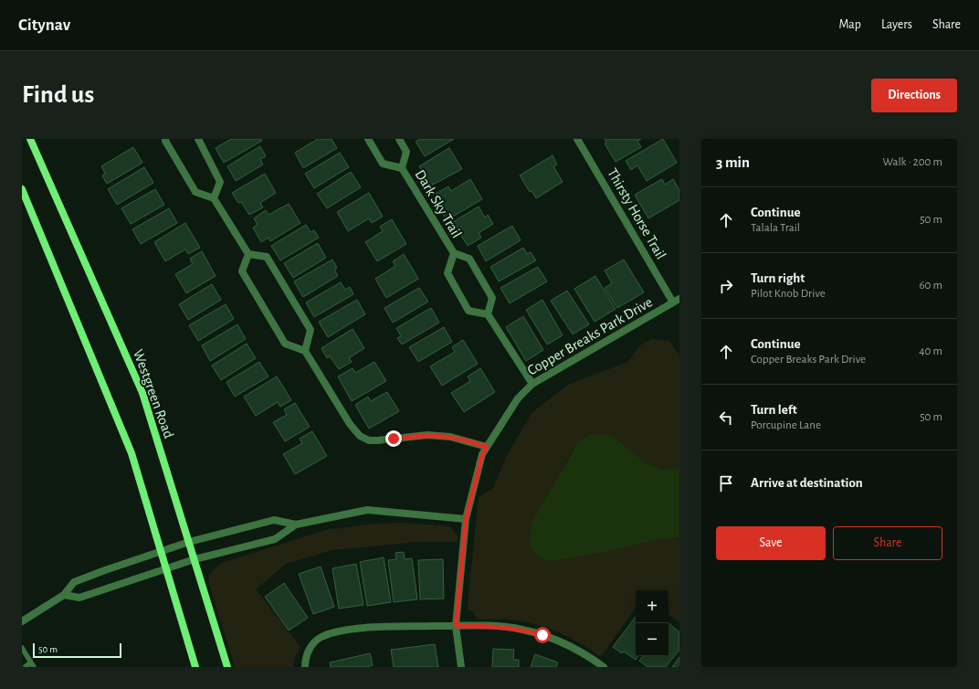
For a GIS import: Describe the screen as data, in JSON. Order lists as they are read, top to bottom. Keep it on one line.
{"streets":{"street":["Dark Sky Trail","Thirsty Horse Trail","Copper Breaks Park Drive","Westgreen Road"]},"crossings":[["Thirsty Horse Trail","Copper Breaks Park Drive"]],"scale_bar":"50 m","page":{"header":"Citynav","nav":["Map","Layers","Share"],"buttons":["Directions",["Save","Share"]],"title":"Find us","heading":["3 min","Walk · 200 m"],"list":[["Continue","Talala Trail","50 m"],["Turn right","Pilot Knob Drive","60 m"],["Continue","Copper Breaks Park Drive","40 m"],["Turn left","Porcupine Lane","50 m"],"Arrive at destination"],"map_buttons":["+","−"],"scale":"50 m"}}
